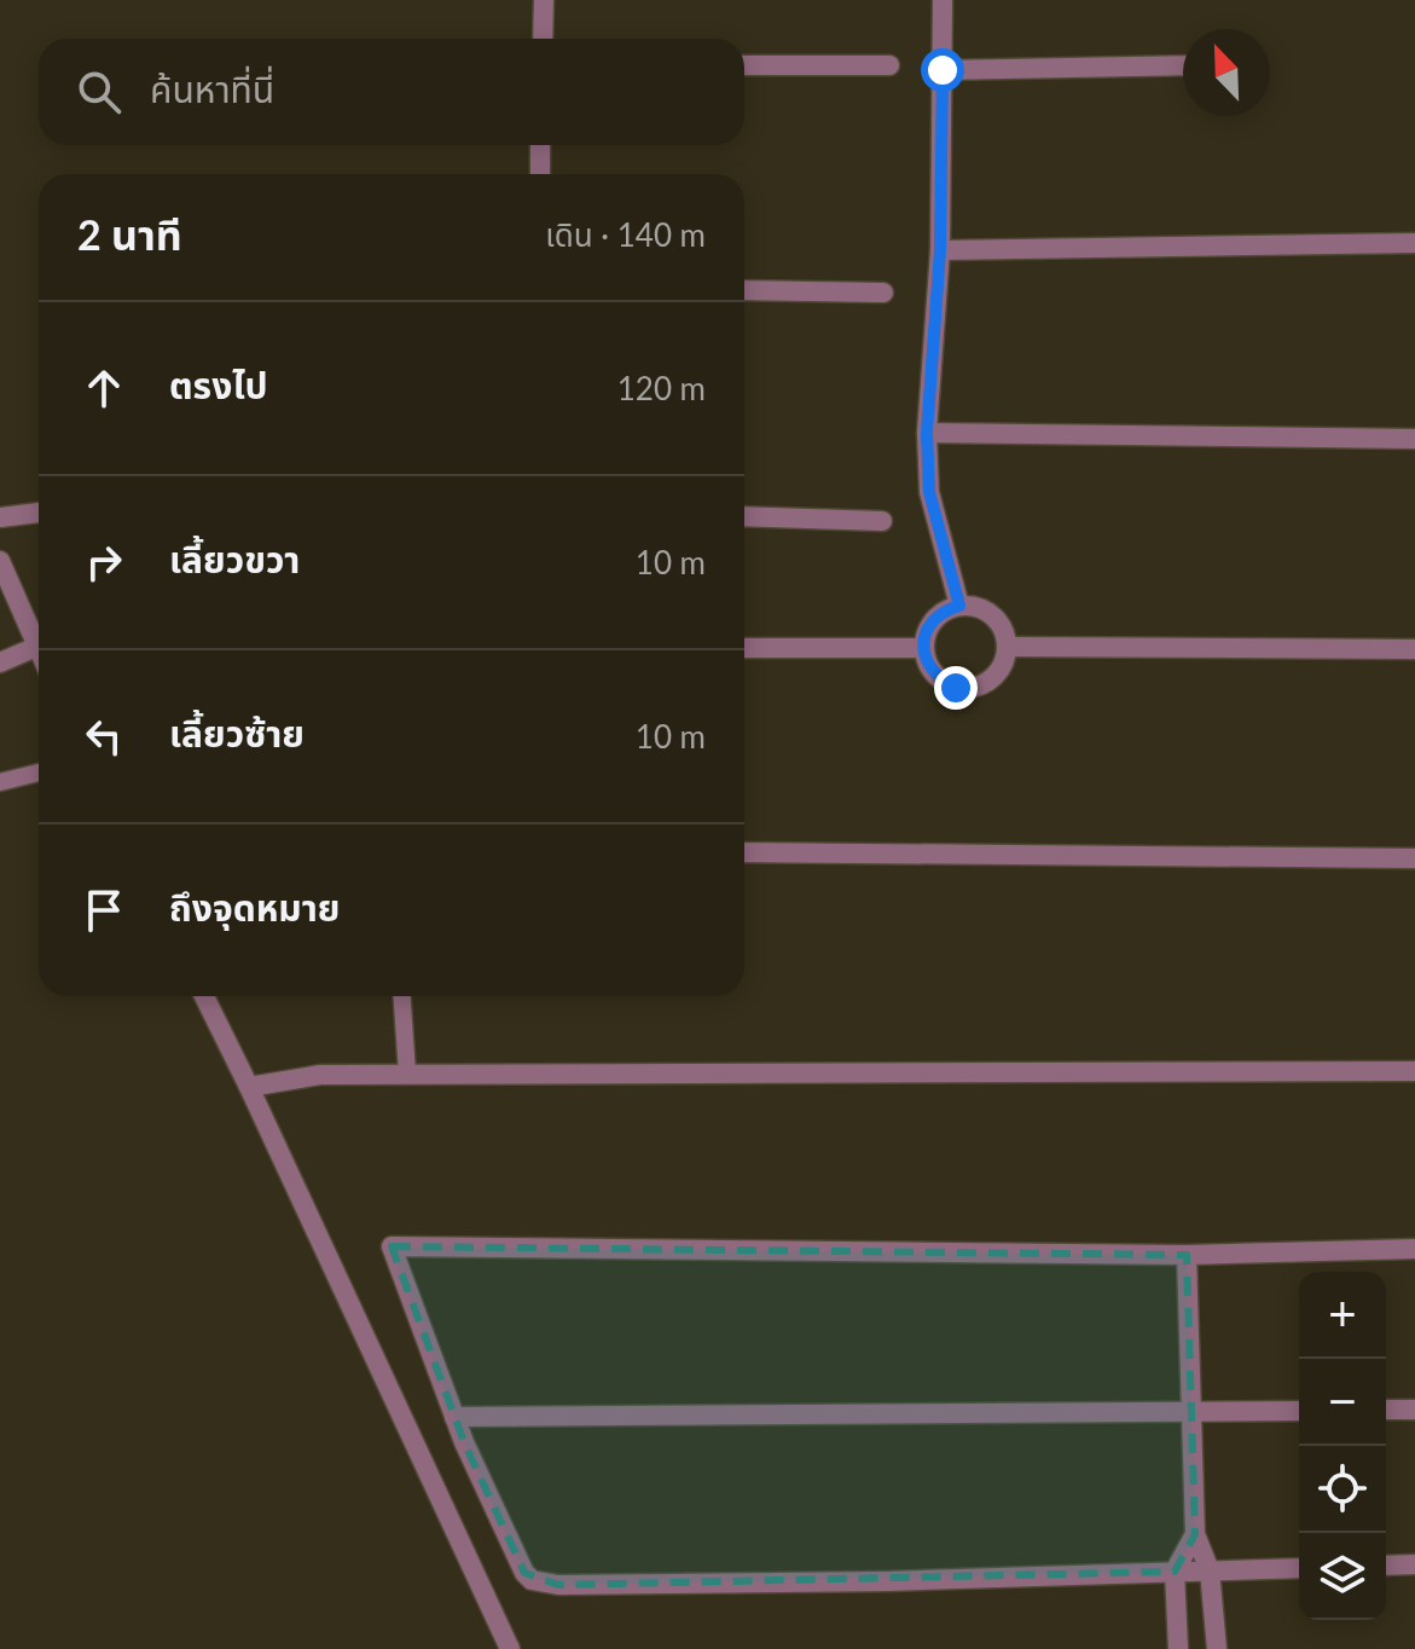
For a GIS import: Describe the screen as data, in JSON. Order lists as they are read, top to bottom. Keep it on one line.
{"north":"top left","page":{"search":"ค้นหาที่นี่","heading":["2 นาที","เดิน · 140 m"],"list":[["ตรงไป","120 m"],["เลี้ยวขวา","10 m"],["เลี้ยวซ้าย","10 m"],"ถึงจุดหมาย"],"map_buttons":["+","−"]}}
